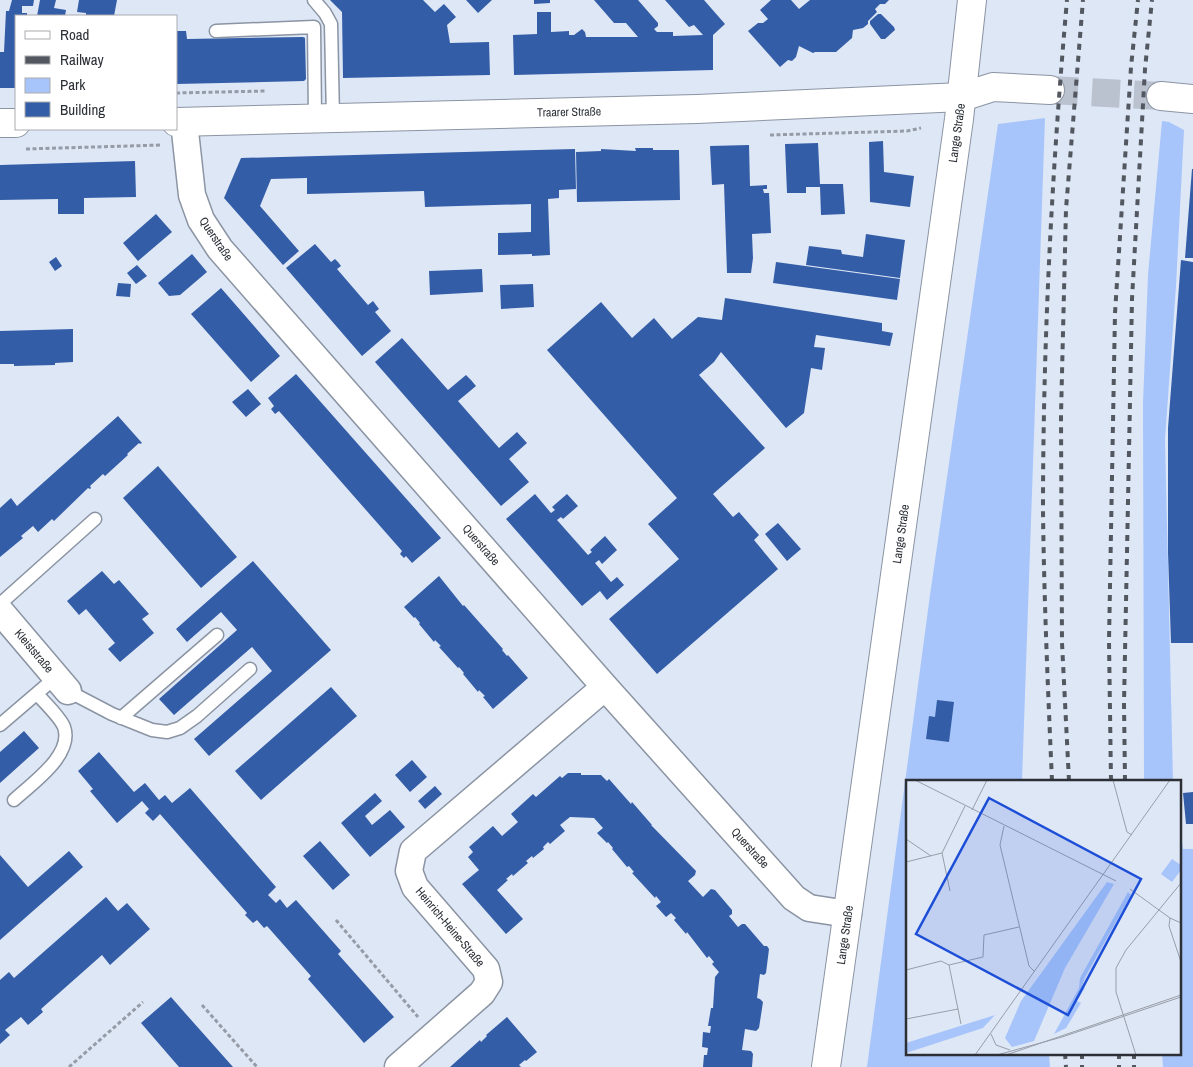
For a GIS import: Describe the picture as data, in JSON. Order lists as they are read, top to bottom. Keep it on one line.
{"streets":{"main road":["Traarer Straße","Lange Straße"],"street":["Querstraße","Kleiststraße","Heinrich-Heine-Straße"]},"crossings":[["Traarer Straße","Lange Straße"],["Traarer Straße","Querstraße"],["Lange Straße","Querstraße"],["Querstraße","Heinrich-Heine-Straße"]],"legend":["Road","Railway","Park","Building"]}
